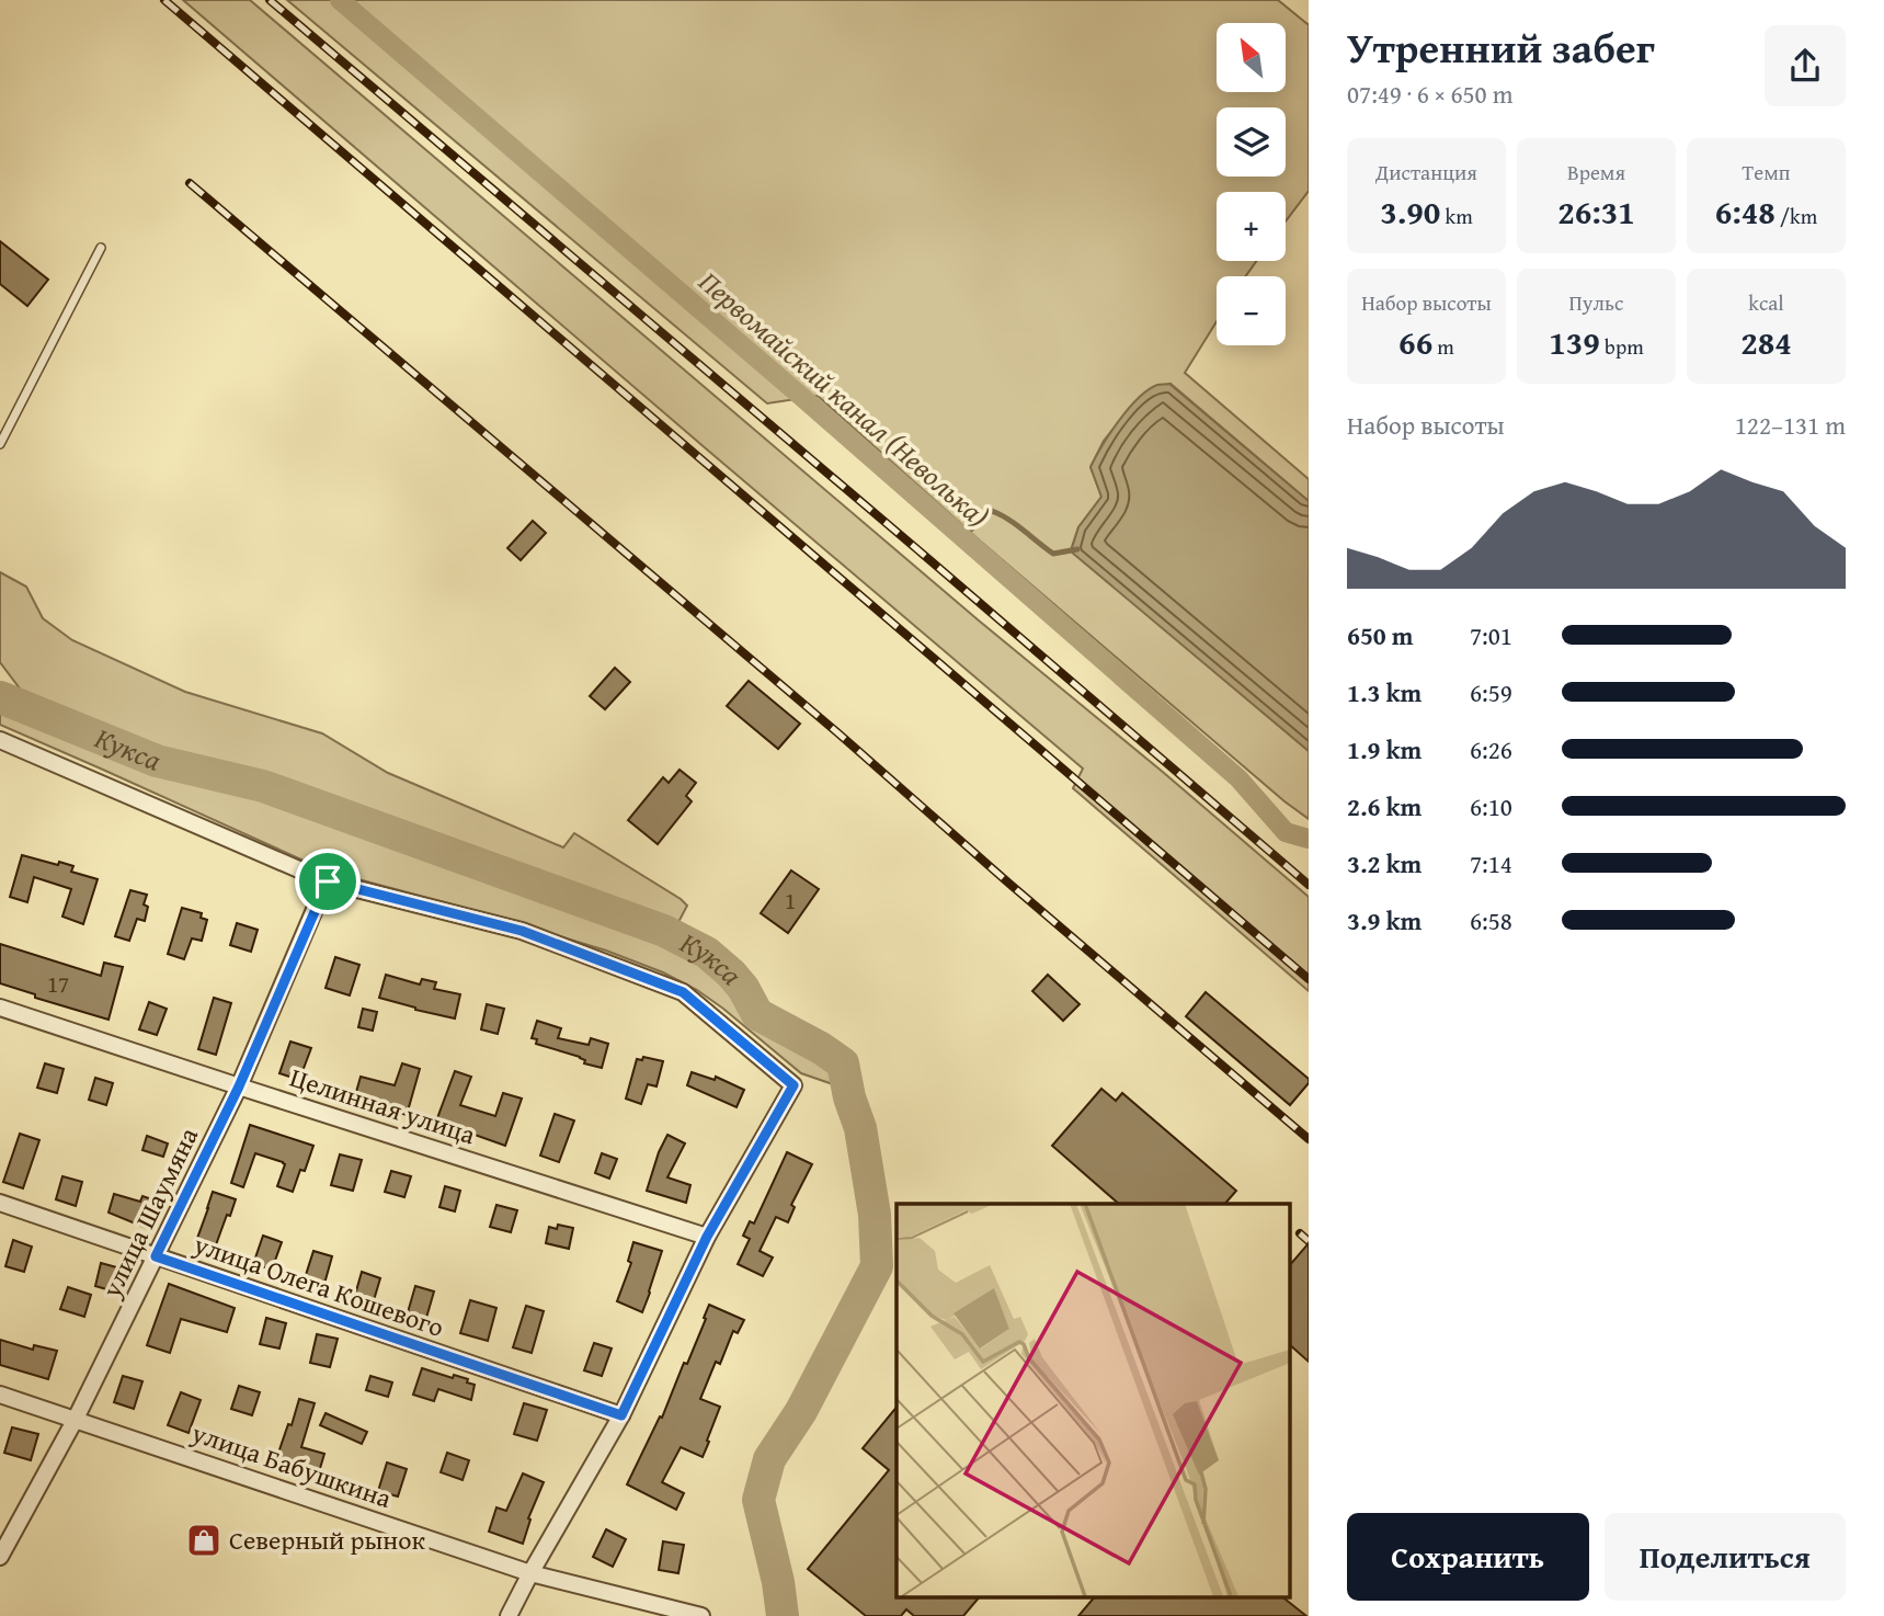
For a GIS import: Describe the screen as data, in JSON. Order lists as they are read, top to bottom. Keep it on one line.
{"streets":{"street":["Целинная улица","улица Шаумяна","улица Олега Кошевого","улица Бабушкина"]},"crossings":[["Целинная улица","улица Шаумяна"],["улица Шаумяна","улица Олега Кошевого"],["улица Шаумяна","улица Бабушкина"]],"water":["Первомайский канал (Неволька)","Кукса"],"places":{"shop":["Северный рынок"]},"house_numbers":["1","17"],"north":"top left","page":{"heading":["Утренний забег","07:49 · 6 × 650 m"],"map_buttons":["+","−"],"stats":[["Дистанция","3.90 km"],["Время","26:31"],["Темп","6:48 /km"],["Набор высоты","66 m"],["Пульс","139 bpm"],["kcal","284"]],"chart":["Набор высоты","122–131 m"],"list":[{"name":"650 m","note":"7:01"},{"name":"1.3 km","note":"6:59"},{"name":"1.9 km","note":"6:26"},{"name":"2.6 km","note":"6:10"},{"name":"3.2 km","note":"7:14"},{"name":"3.9 km","note":"6:58"}],"buttons":["Сохранить","Поделиться"]}}
